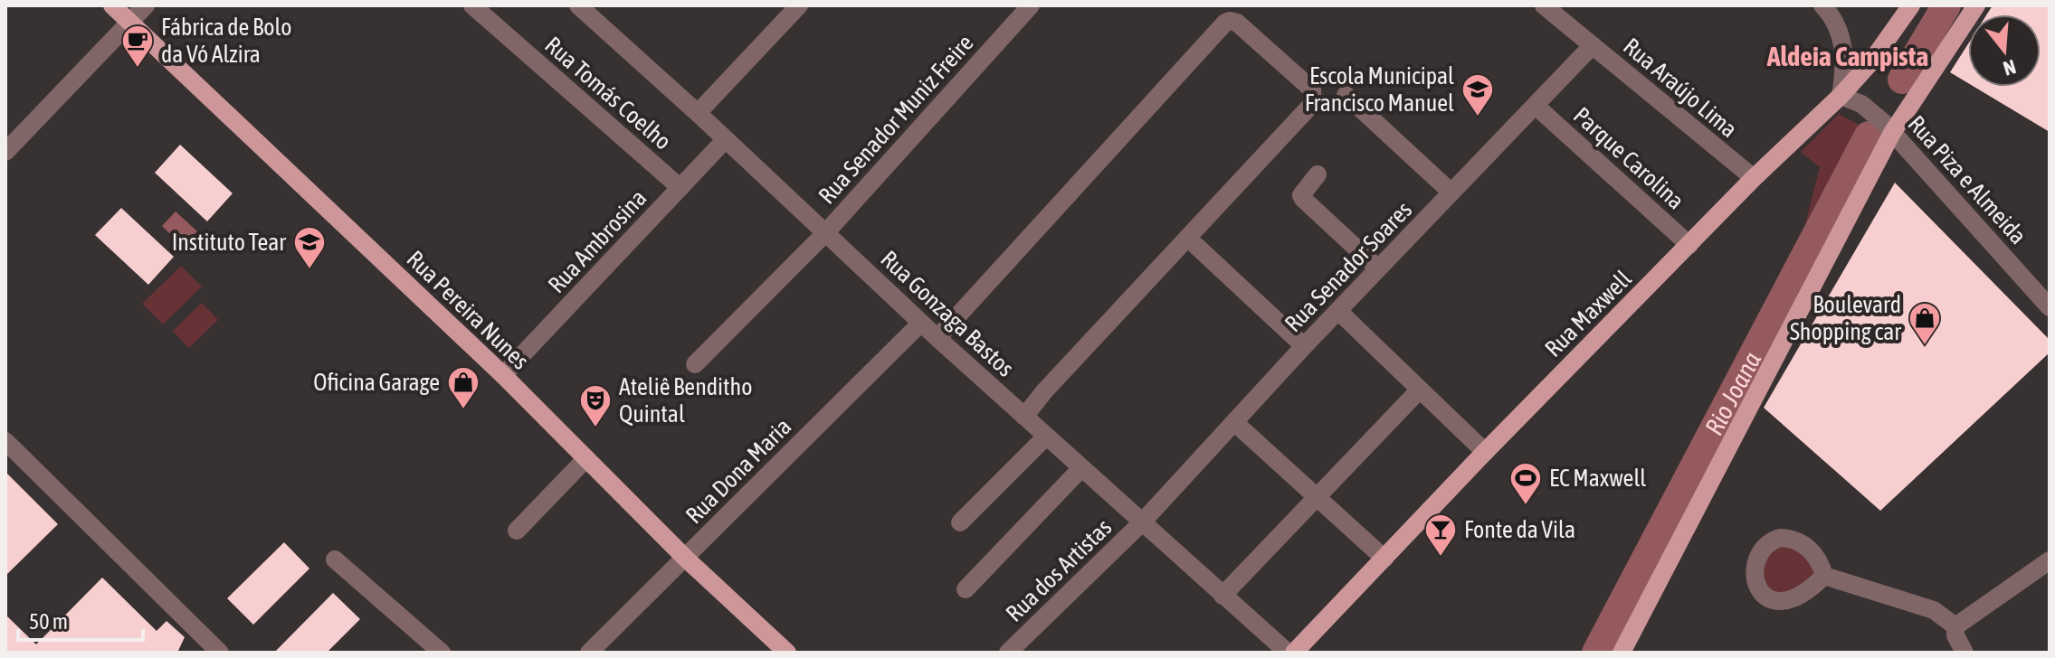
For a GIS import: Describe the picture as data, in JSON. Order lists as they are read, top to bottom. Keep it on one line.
{"streets":{"main road":["Rua Pereira Nunes","Rua Maxwell"],"street":["Rua Araújo Lima","Rua Tomás Coelho","Rua Senador Muniz Freire","Parque Carolina","Rua Piza e Almeida","Rua Ambrosina","Rua Senador Soares","Rua Gonzaga Bastos","Rua Dona Maria","Rua dos Artistas"]},"crossings":[["Rua Araújo Lima","Rua Senador Soares"],["Rua Araújo Lima","Rua Maxwell"],["Rua Tomás Coelho","Rua Ambrosina"],["Rua Senador Muniz Freire","Rua Gonzaga Bastos"],["Parque Carolina","Rua Senador Soares"],["Parque Carolina","Rua Maxwell"],["Rua Piza e Almeida","Rua Maxwell"],["Rua Ambrosina","Rua Pereira Nunes"],["Rua Ambrosina","Rua Gonzaga Bastos"],["Rua Senador Soares","Rua Gonzaga Bastos"],["Rua Senador Soares","Rua dos Artistas"],["Rua Pereira Nunes","Rua Dona Maria"],["Rua Gonzaga Bastos","Rua Dona Maria"],["Rua Gonzaga Bastos","Rua dos Artistas"]],"districts":["Aldeia Campista"],"water":["Rio Joana"],"places":{"cafe":["Fábrica de Bolo da Vó Alzira"],"school or university":["Escola Municipal Francisco Manuel","Instituto Tear"],"shop":["Boulevard Shopping car","Oficina Garage"],"theatre":["Ateliê Benditho Quintal"],"sports":["EC Maxwell"],"bar":["Fonte da Vila"]},"scale_bar":"50 m","north":"bottom"}
